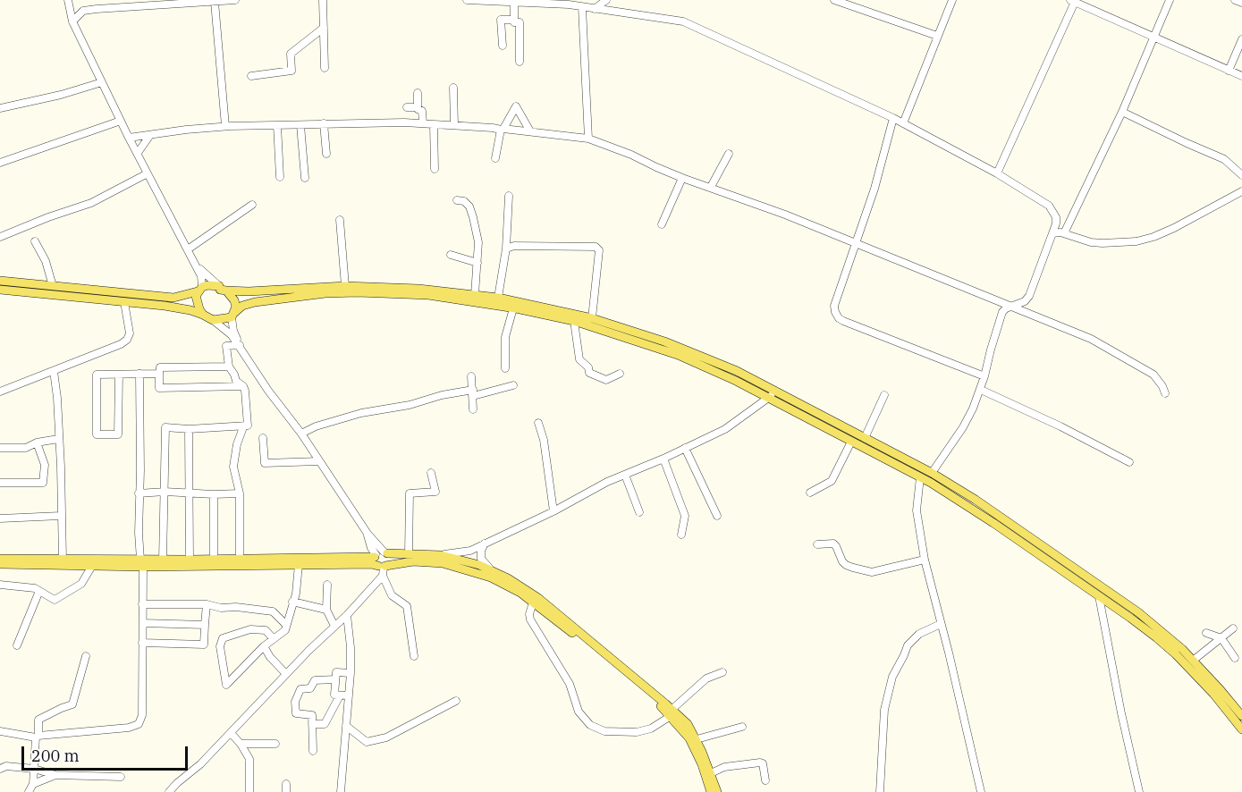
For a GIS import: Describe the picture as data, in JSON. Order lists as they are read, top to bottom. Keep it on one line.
{"scale_bar":"200 m"}
